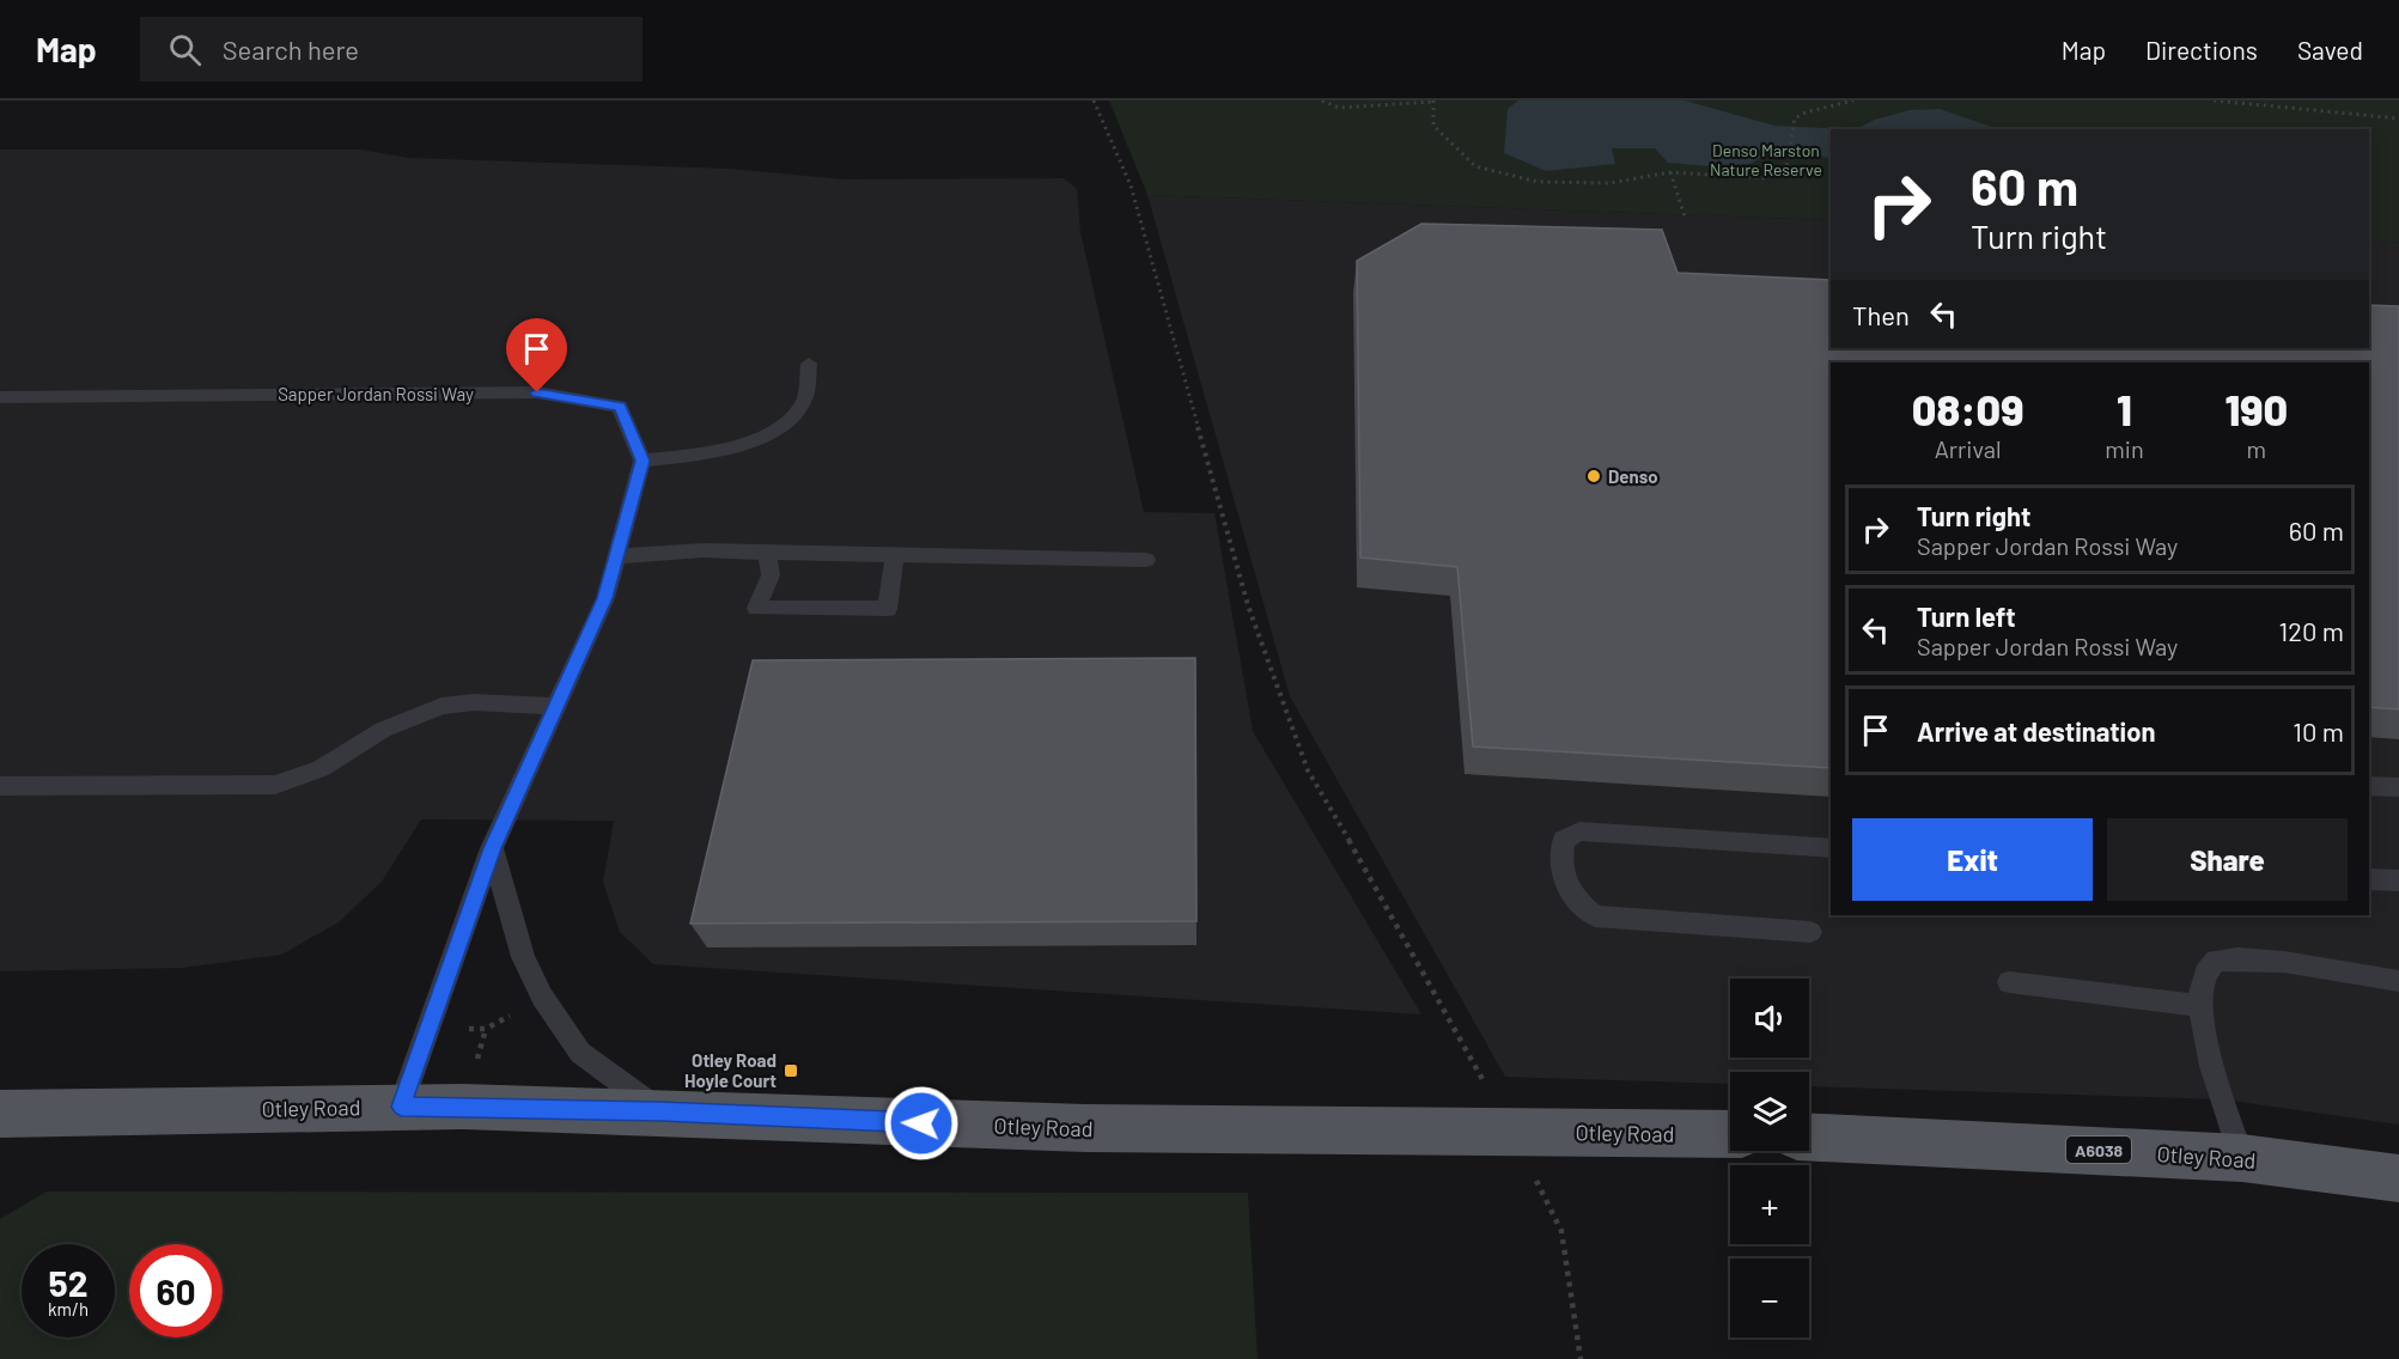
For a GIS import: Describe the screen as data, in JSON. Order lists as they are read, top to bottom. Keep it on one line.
{"streets":{"main road":["Otley Road","A6038"],"lane":["Sapper Jordan Rossi Way"]},"parks":["Denso Marston Nature Reserve"],"places":{"other":["Denso"],"transit":["Otley Road Hoyle Court"]},"page":{"header":"Map","search":"Search here","nav":["Map","Directions","Saved"],"turn":["60 m","Turn right"],"then":"Then","eta":["08:09","Arrival","1","min","190","m"],"list":[{"name":"Turn right","note":"Sapper Jordan Rossi Way","value":"60 m"},{"name":"Turn left","note":"Sapper Jordan Rossi Way","value":"120 m"},{"name":"Arrive at destination","value":"10 m"}],"buttons":["Exit","Share"],"map_buttons":["+","−"],"speed":"52 km/h","limit":"60"}}
